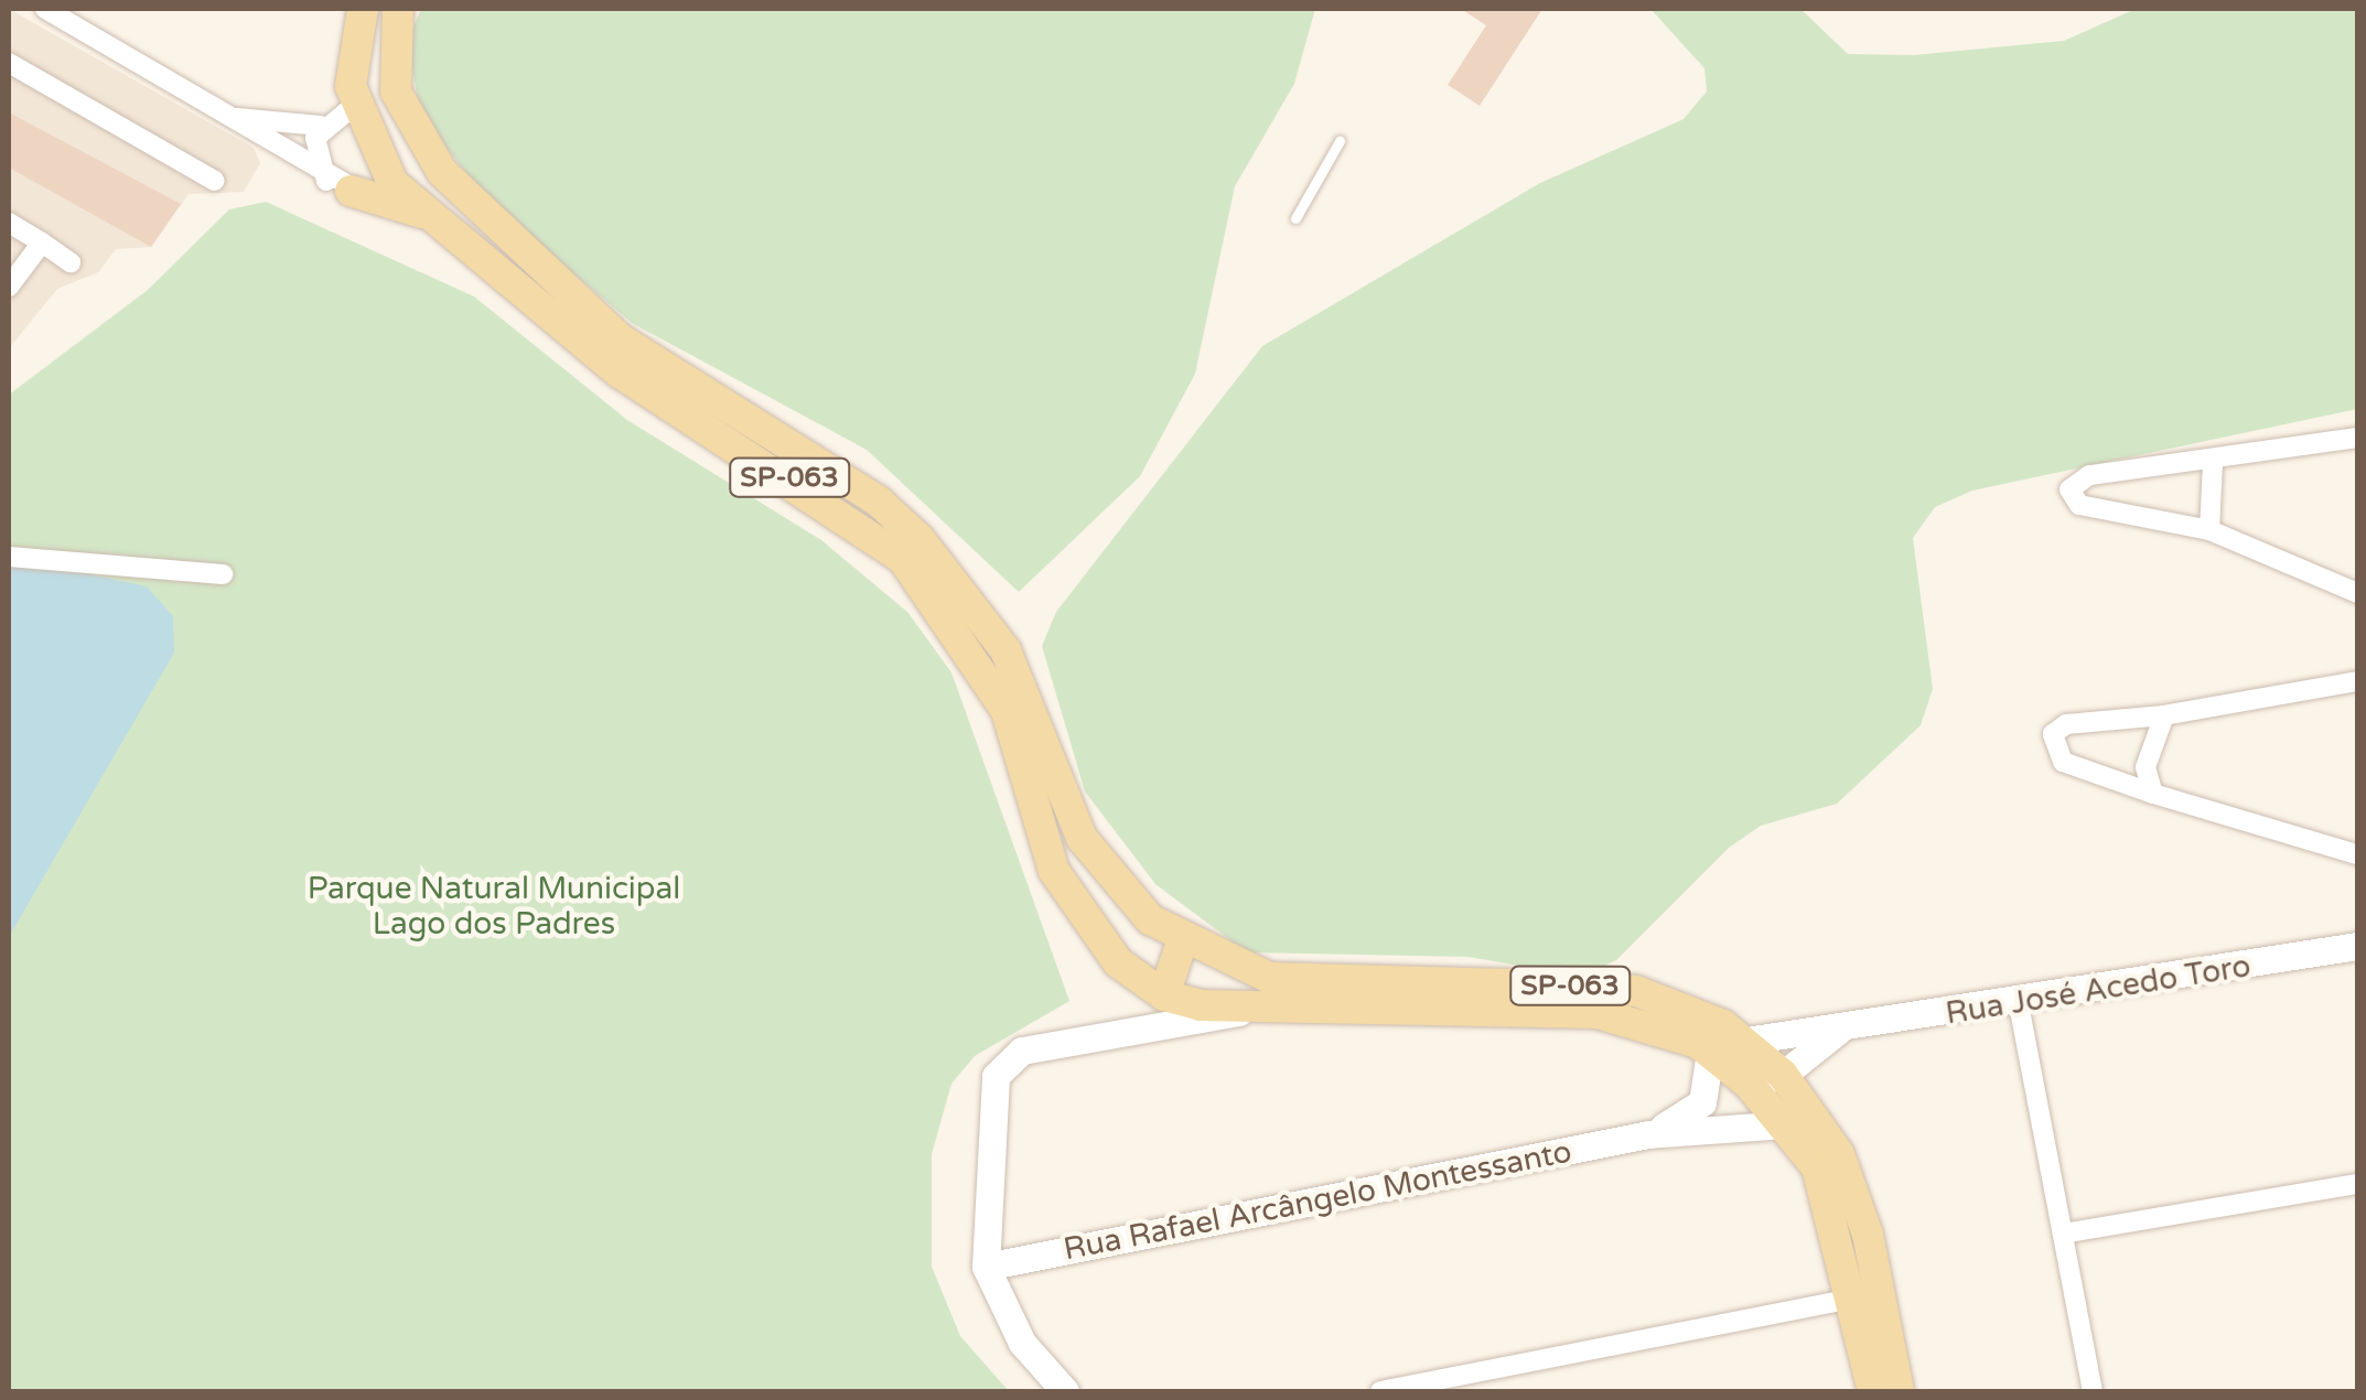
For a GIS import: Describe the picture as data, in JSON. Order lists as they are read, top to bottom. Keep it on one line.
{"streets":{"main road":["SP-063"],"street":["Rua José Acedo Toro","Rua Rafael Arcângelo Montessanto"]},"crossings":[["SP-063","Rua José Acedo Toro"],["SP-063","Rua Rafael Arcângelo Montessanto"]],"parks":["Parque Natural Municipal Lago dos Padres"]}
